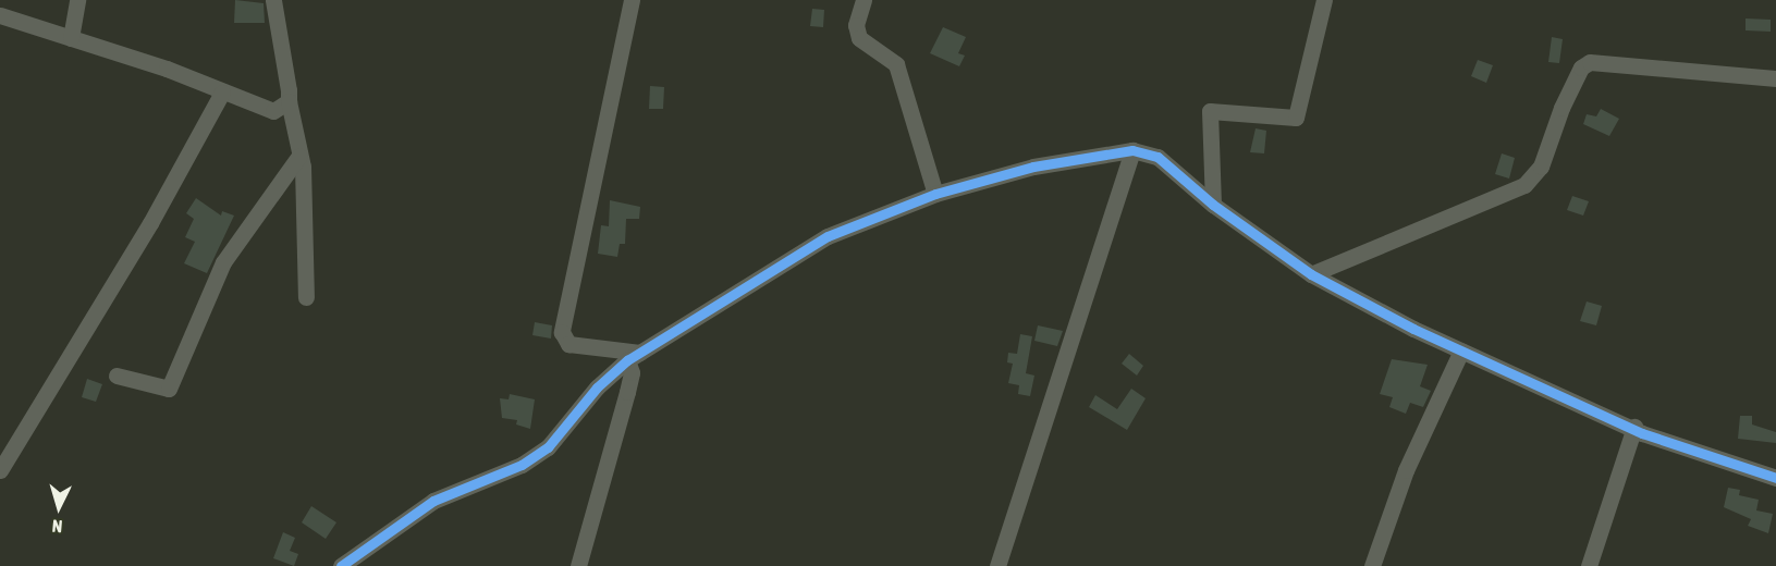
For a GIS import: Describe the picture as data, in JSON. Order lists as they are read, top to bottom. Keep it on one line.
{"north":"bottom"}
